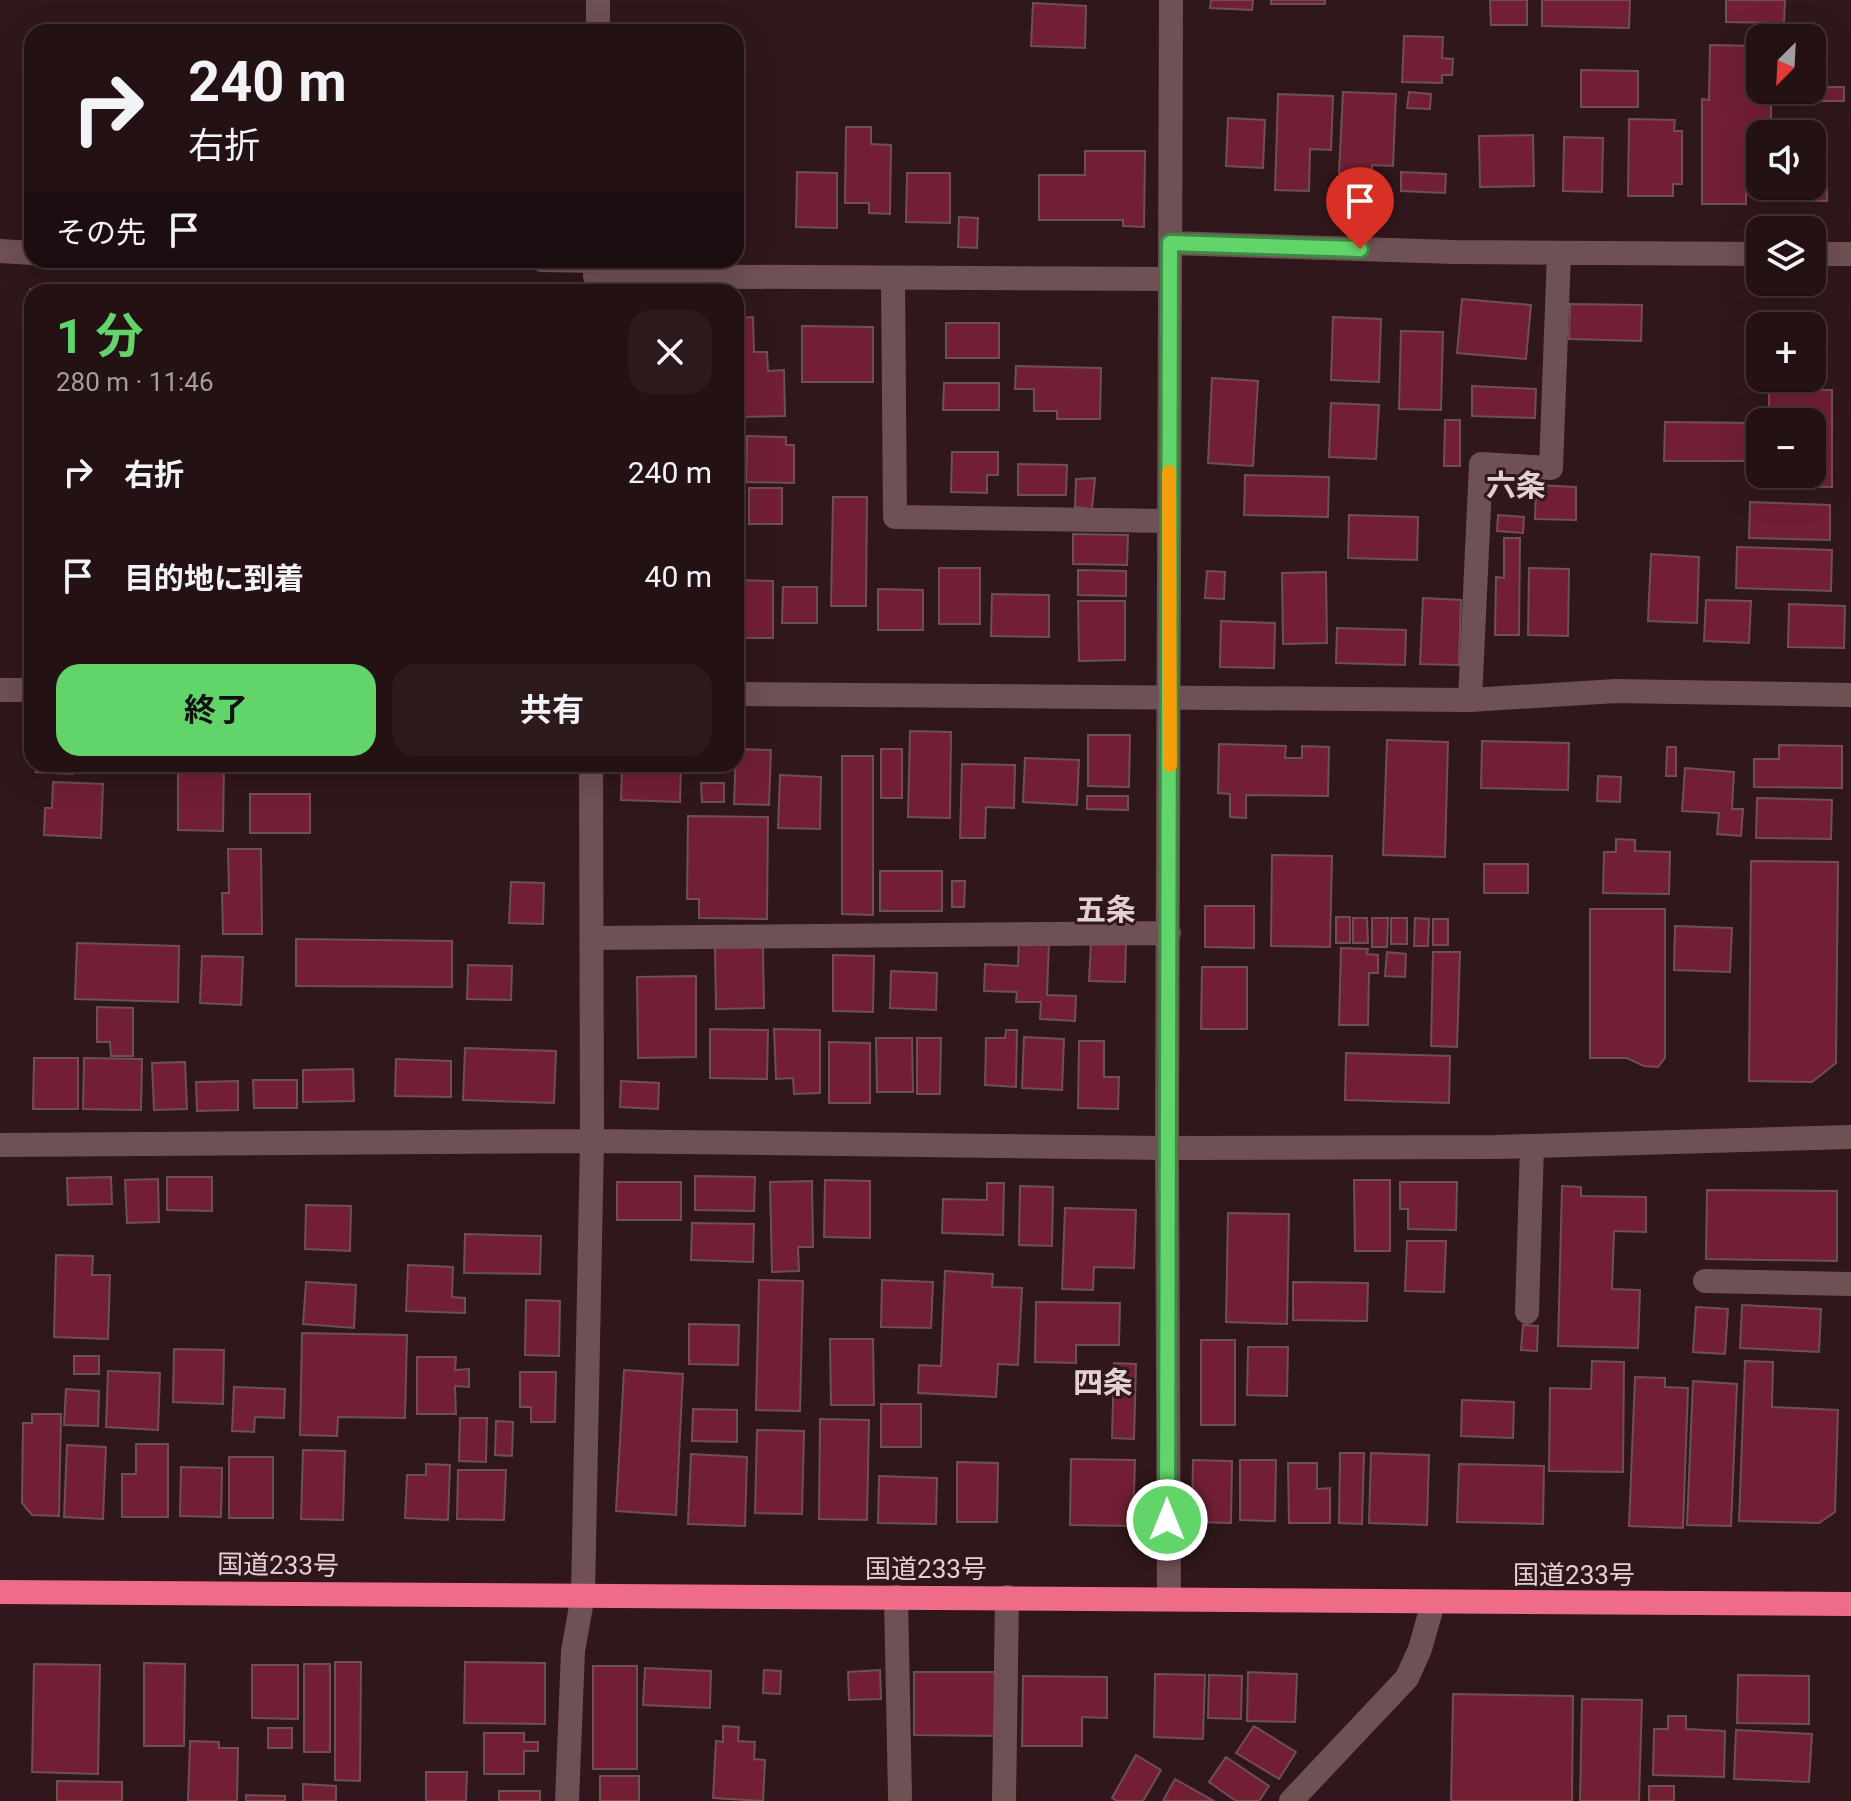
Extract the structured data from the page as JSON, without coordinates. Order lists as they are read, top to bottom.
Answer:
{
  "streets": {
    "highway": ["国道233号"]
  },
  "districts": ["六条", "五条", "四条"],
  "north": "bottom left",
  "page": {
    "map_buttons": ["+", "−"],
    "turn": ["240 m", "右折"],
    "then": "その先",
    "heading": ["1 分", "280 m · 11:46"],
    "list": [
      {
        "name": "右折",
        "value": "240 m"
      },
      {
        "name": "目的地に到着",
        "value": "40 m"
      }
    ],
    "buttons": ["終了", "共有"]
  }
}
